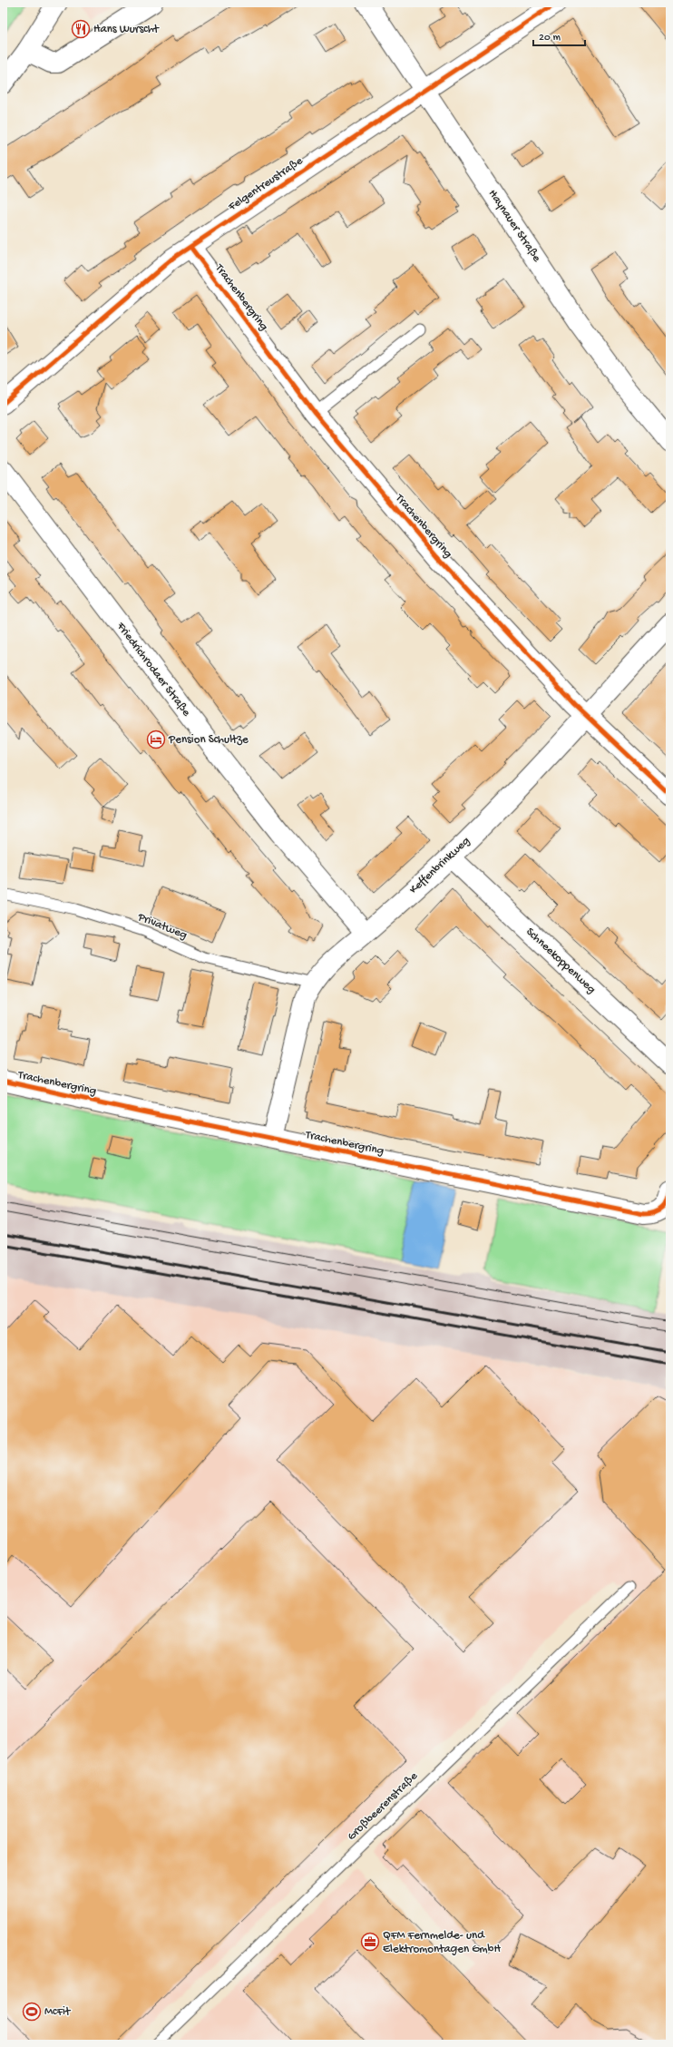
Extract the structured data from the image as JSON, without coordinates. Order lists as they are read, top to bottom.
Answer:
{
  "streets": {
    "street": [
      "Felgentreustraße",
      "Haynauer Straße",
      "Trachenbergring",
      "Friedrichrodaer Straße",
      "Keffenbrinkweg",
      "Schneekoppenweg"
    ],
    "lane": ["Privatweg", "Großbeerenstraße"]
  },
  "crossings": [
    ["Felgentreustraße", "Haynauer Straße"],
    ["Felgentreustraße", "Trachenbergring"],
    ["Trachenbergring", "Keffenbrinkweg"],
    ["Friedrichrodaer Straße", "Keffenbrinkweg"],
    ["Keffenbrinkweg", "Privatweg"],
    ["Keffenbrinkweg", "Schneekoppenweg"]
  ],
  "places": {
    "restaurant": ["Hans Wurscht"],
    "hotel": ["Pension Schultze"],
    "office": ["QFM Fernmelde- und Elektromontagen GmbH"],
    "sports": ["McFit"]
  },
  "scale_bar": "20 m"
}
